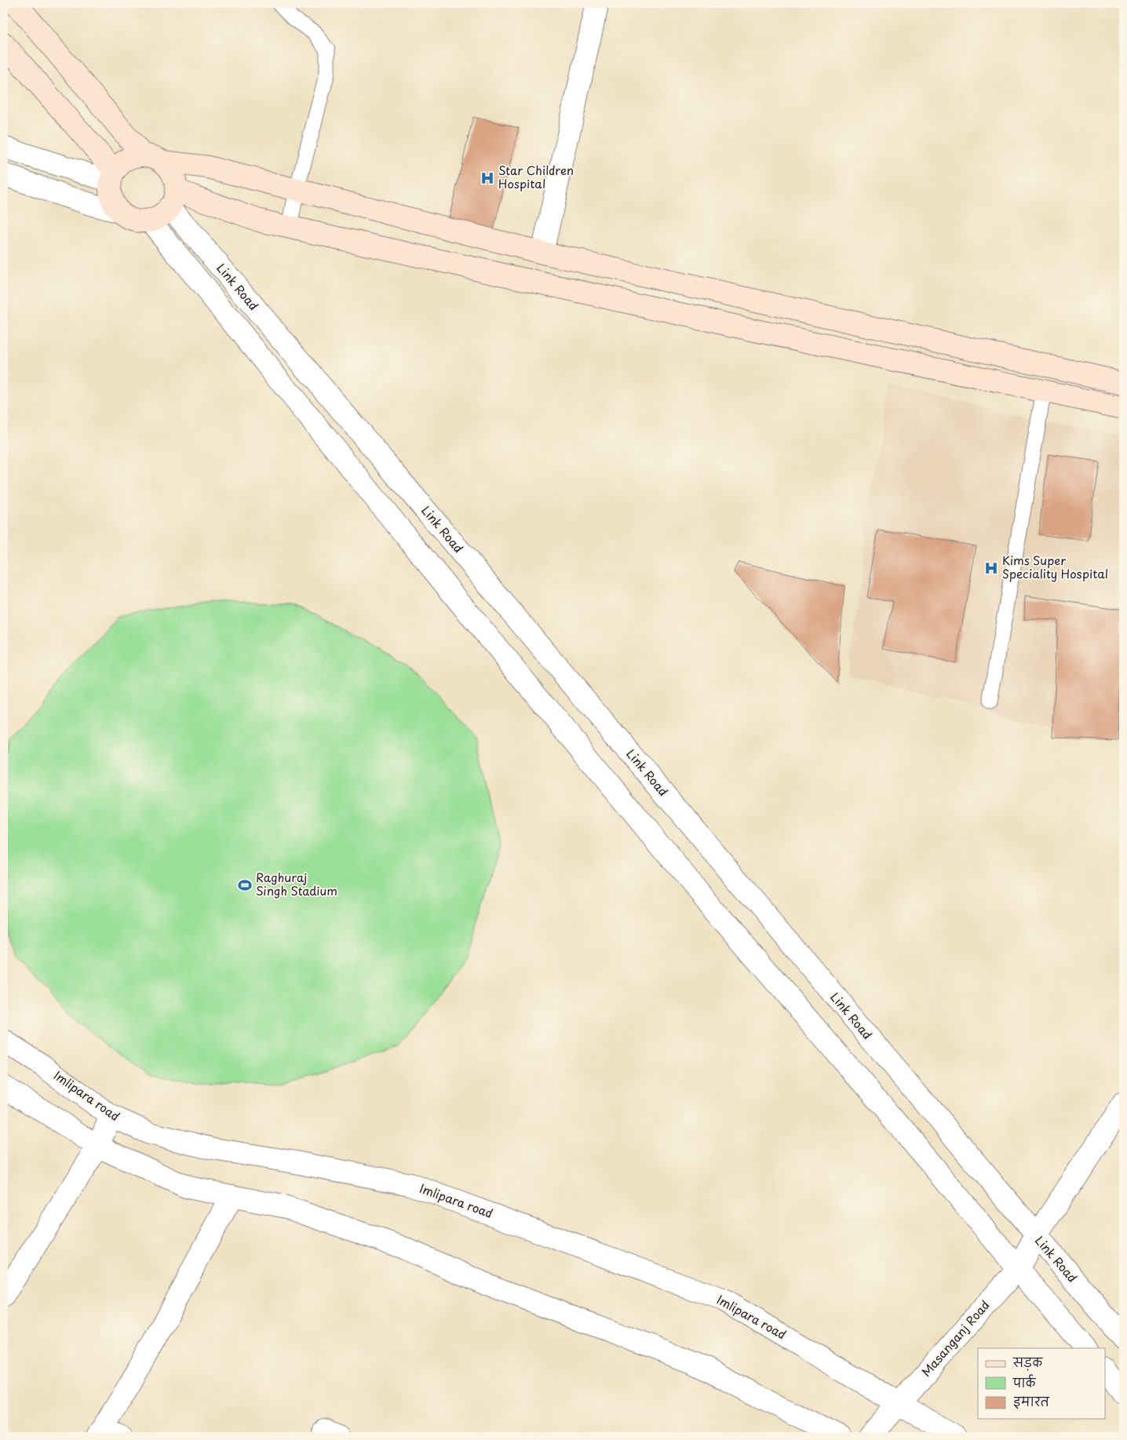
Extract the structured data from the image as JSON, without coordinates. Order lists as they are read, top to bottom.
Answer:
{
  "streets": {
    "street": ["Link Road", "Imlipara road", "Masanganj Road"]
  },
  "crossings": [
    ["Link Road", "Masanganj Road"],
    ["Imlipara road", "Masanganj Road"]
  ],
  "places": {
    "hospital": ["Star Children Hospital", "Kims Super Speciality Hospital"],
    "sports": ["Raghuraj Singh Stadium"]
  },
  "legend": ["सड़क", "पार्क", "इमारत"]
}
